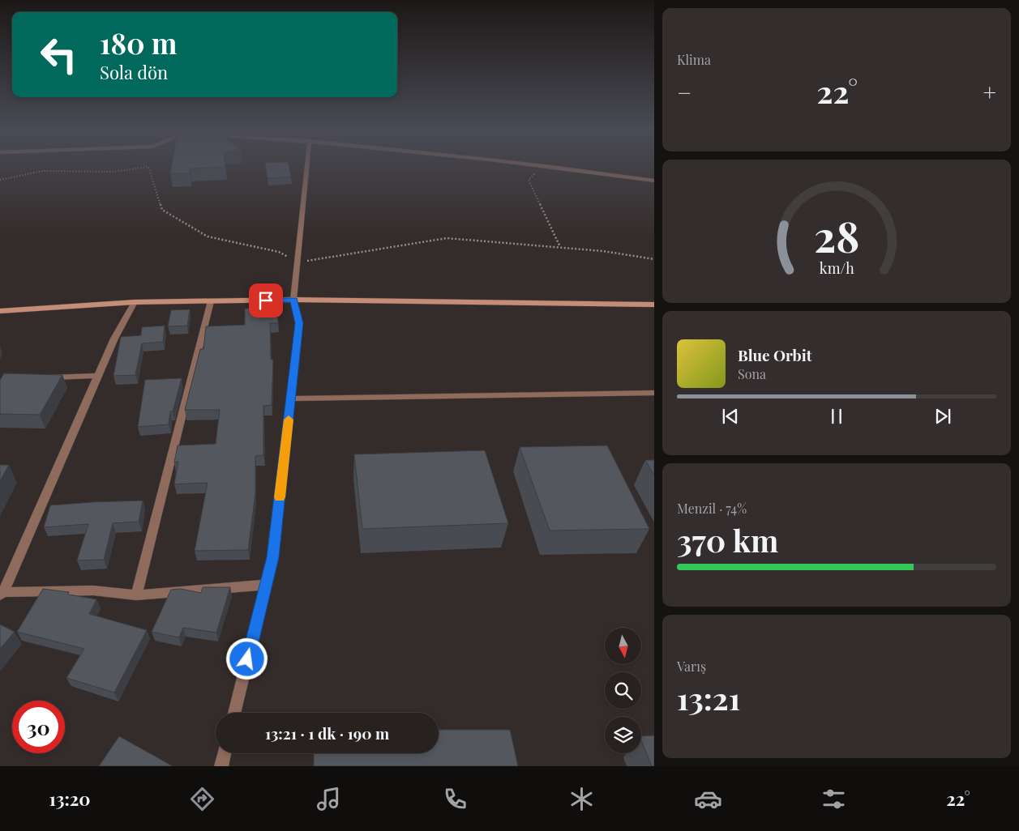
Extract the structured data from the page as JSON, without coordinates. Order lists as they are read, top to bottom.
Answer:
{
  "north": "bottom",
  "page": {
    "tile": [
      "Klima",
      ["Menzil · 74%", "370 km"],
      ["Varış", "13:21"]
    ],
    "turn": ["180 m", "Sola dön"],
    "heat": ["−", "22°", "+"],
    "song": ["Blue Orbit", "Sona"],
    "limit": "30",
    "trip": "13:21 · 1 dk · 190 m",
    "tabs": ["13:20", "22°"],
    "gauge": ["28", "km/h"]
  }
}
